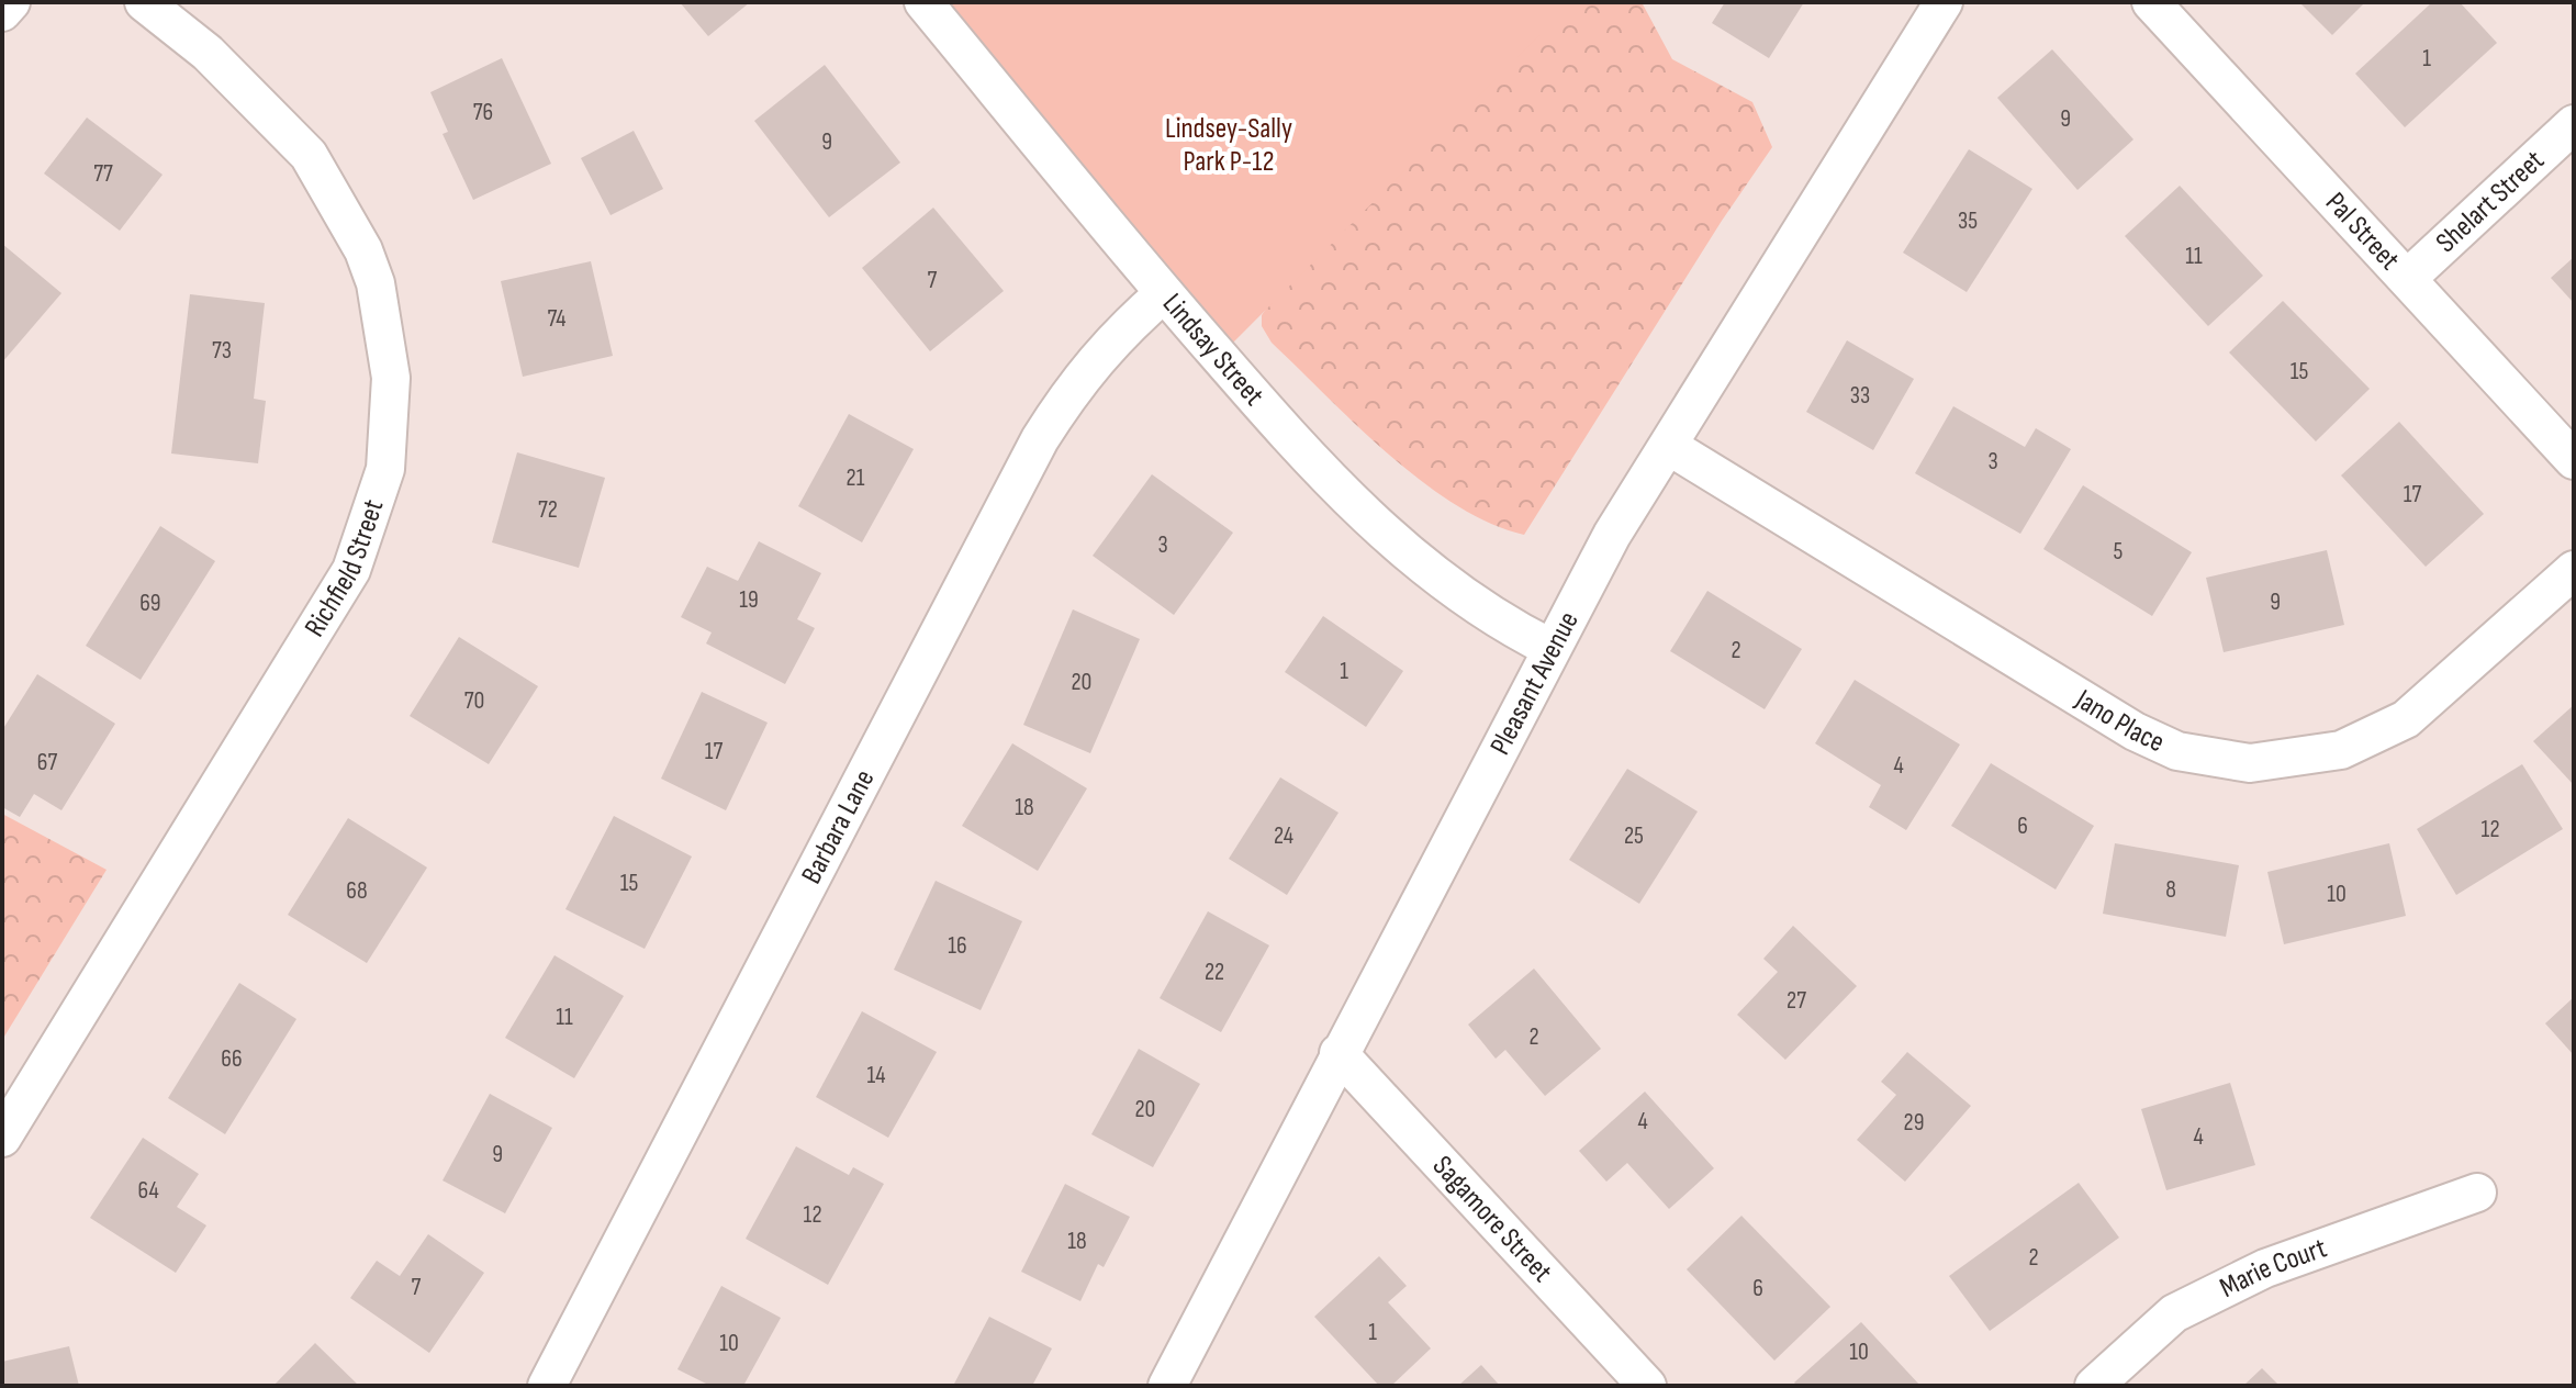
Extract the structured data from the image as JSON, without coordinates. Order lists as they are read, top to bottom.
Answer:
{
  "streets": {
    "street": [
      "Shelart Street",
      "Pal Street",
      "Lindsay Street",
      "Richfield Street",
      "Pleasant Avenue",
      "Jano Place",
      "Barbara Lane",
      "Sagamore Street",
      "Marie Court"
    ]
  },
  "crossings": [
    ["Shelart Street", "Pal Street"],
    ["Lindsay Street", "Pleasant Avenue"],
    ["Lindsay Street", "Barbara Lane"],
    ["Pleasant Avenue", "Jano Place"],
    ["Pleasant Avenue", "Sagamore Street"]
  ],
  "parks": ["Lindsey-Sally Park P-12"],
  "house_numbers": [
    "1",
    "76",
    "9",
    "9",
    "77",
    "35",
    "11",
    "7",
    "74",
    "73",
    "15",
    "33",
    "3",
    "21",
    "17",
    "72",
    "3",
    "5",
    "19",
    "9",
    "69",
    "2",
    "1",
    "20",
    "70",
    "17",
    "67",
    "4",
    "18",
    "6",
    "12",
    "24",
    "25",
    "15",
    "8",
    "68",
    "10",
    "16",
    "22",
    "27",
    "11",
    "2",
    "66",
    "14",
    "20",
    "4",
    "29",
    "4",
    "9",
    "64",
    "12",
    "18",
    "2",
    "7",
    "6",
    "1",
    "10",
    "10"
  ]
}
